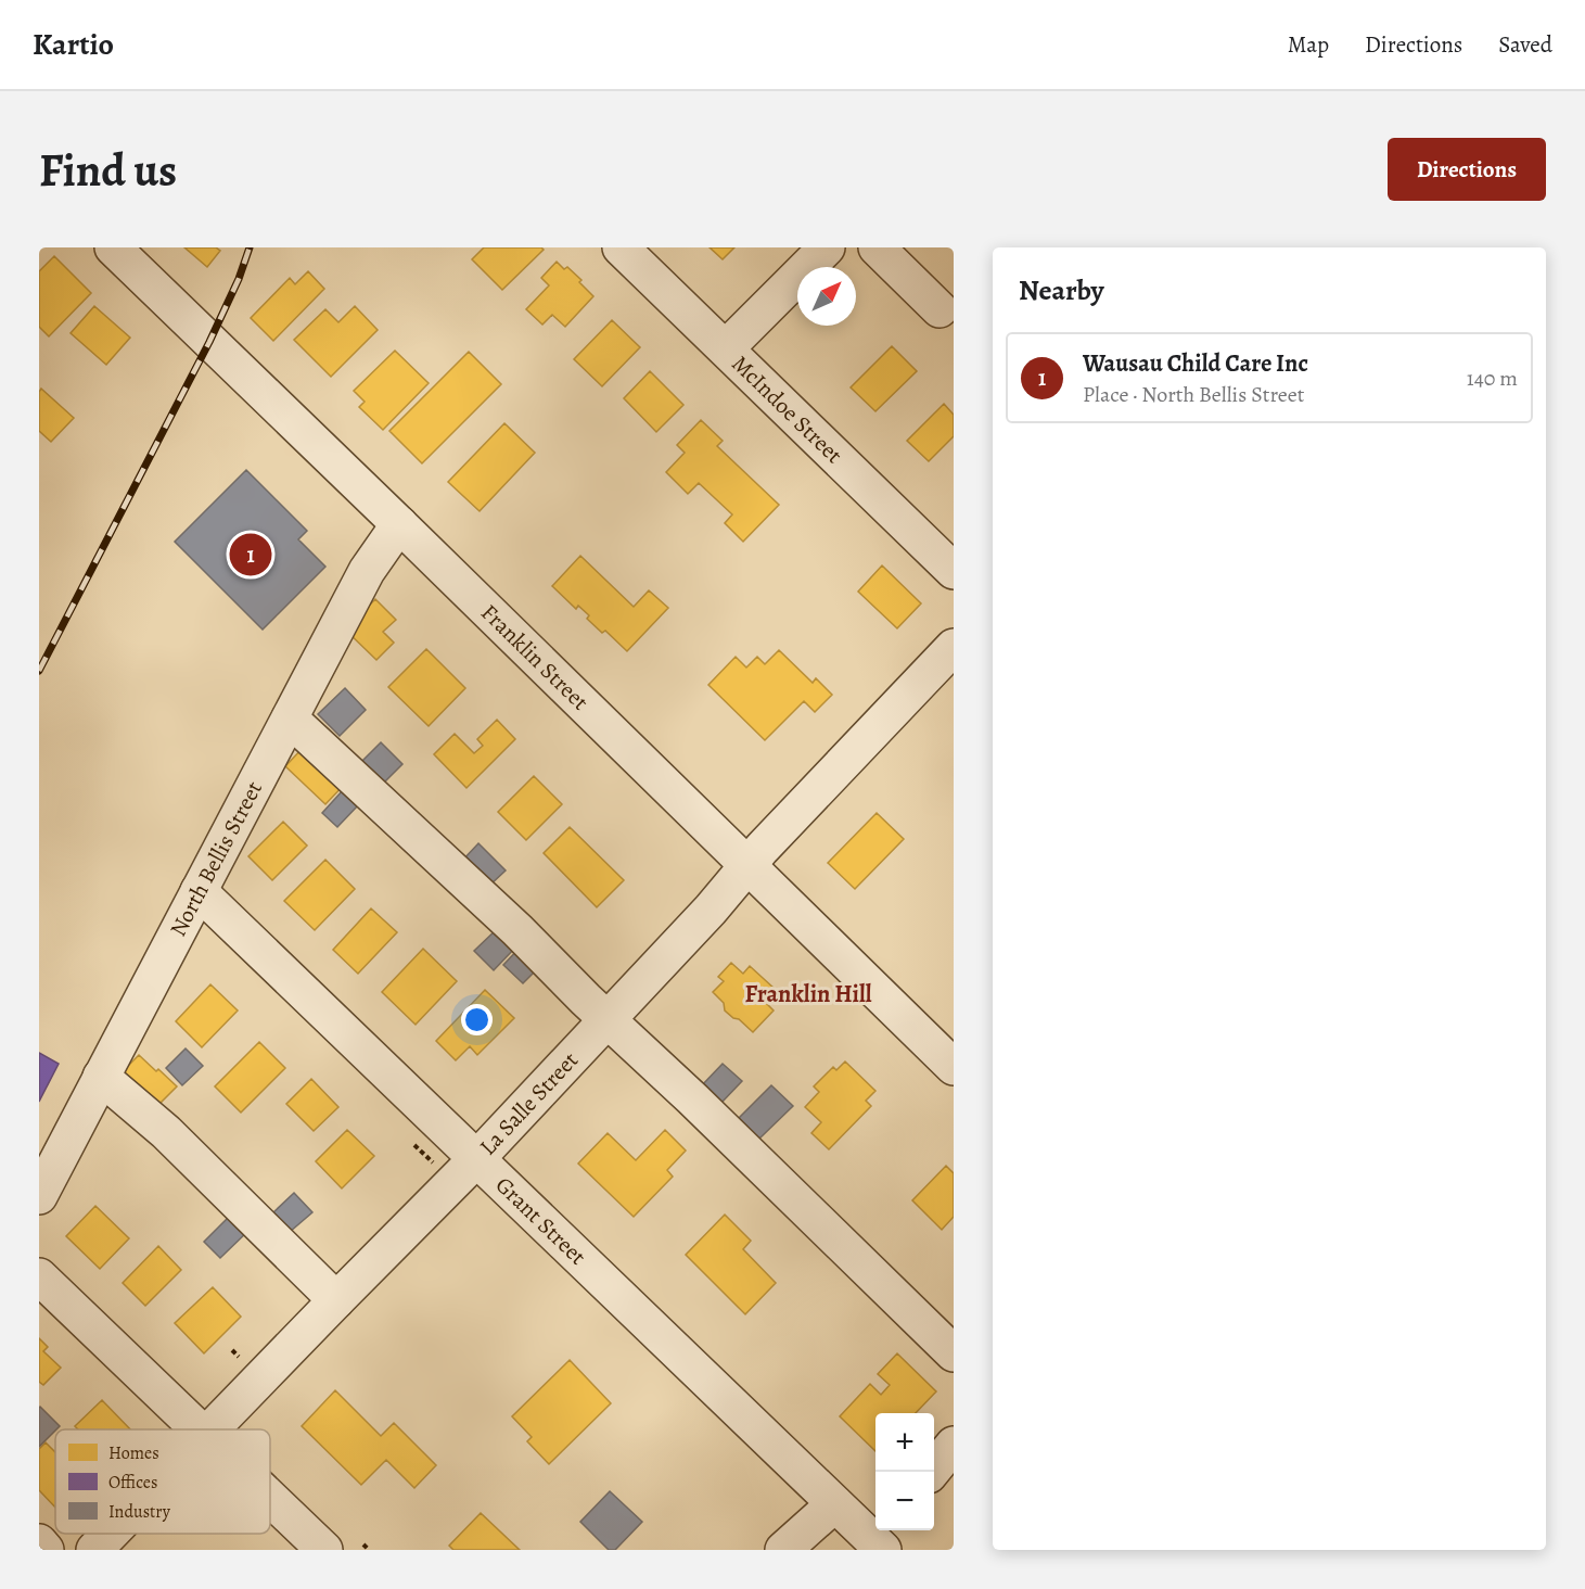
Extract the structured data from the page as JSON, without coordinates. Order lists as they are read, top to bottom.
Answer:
{
  "streets": {
    "street": [
      "McIndoe Street",
      "Franklin Street",
      "North Bellis Street",
      "La Salle Street",
      "Grant Street"
    ]
  },
  "crossings": [
    ["Franklin Street", "North Bellis Street"],
    ["Franklin Street", "La Salle Street"],
    ["North Bellis Street", "Grant Street"],
    ["La Salle Street", "Grant Street"]
  ],
  "districts": ["Franklin Hill"],
  "legend": ["Homes", "Offices", "Industry"],
  "north": "top right",
  "page": {
    "header": "Kartio",
    "nav": ["Map", "Directions", "Saved"],
    "buttons": "Directions",
    "title": "Find us",
    "heading": "Nearby",
    "list": [
      {
        "mark": "1",
        "name": "Wausau Child Care Inc",
        "note": "Place · North Bellis Street",
        "value": "140 m"
      }
    ],
    "pins": "1",
    "map_buttons": ["+", "−"]
  }
}
